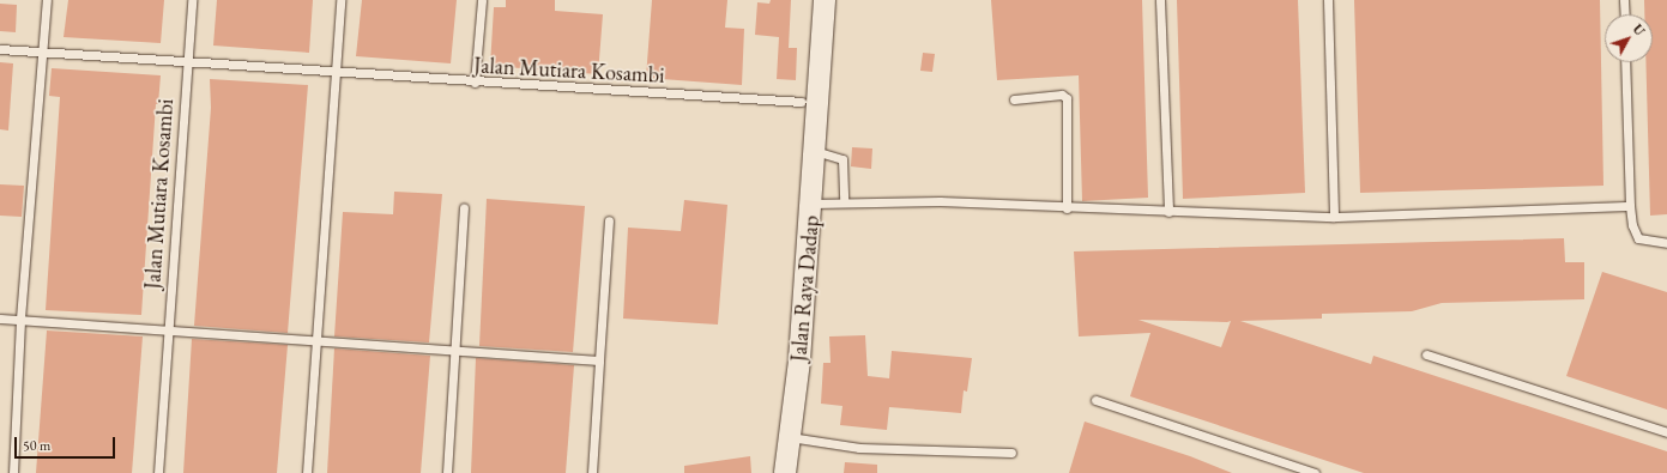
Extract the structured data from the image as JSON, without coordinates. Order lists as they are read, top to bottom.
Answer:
{
  "streets": {
    "main road": ["Jalan Raya Dadap"],
    "lane": ["Jalan Mutiara Kosambi"]
  },
  "crossings": [
    ["Jalan Mutiara Kosambi", "Jalan Raya Dadap"]
  ],
  "scale_bar": "50 m",
  "north": "top right"
}
